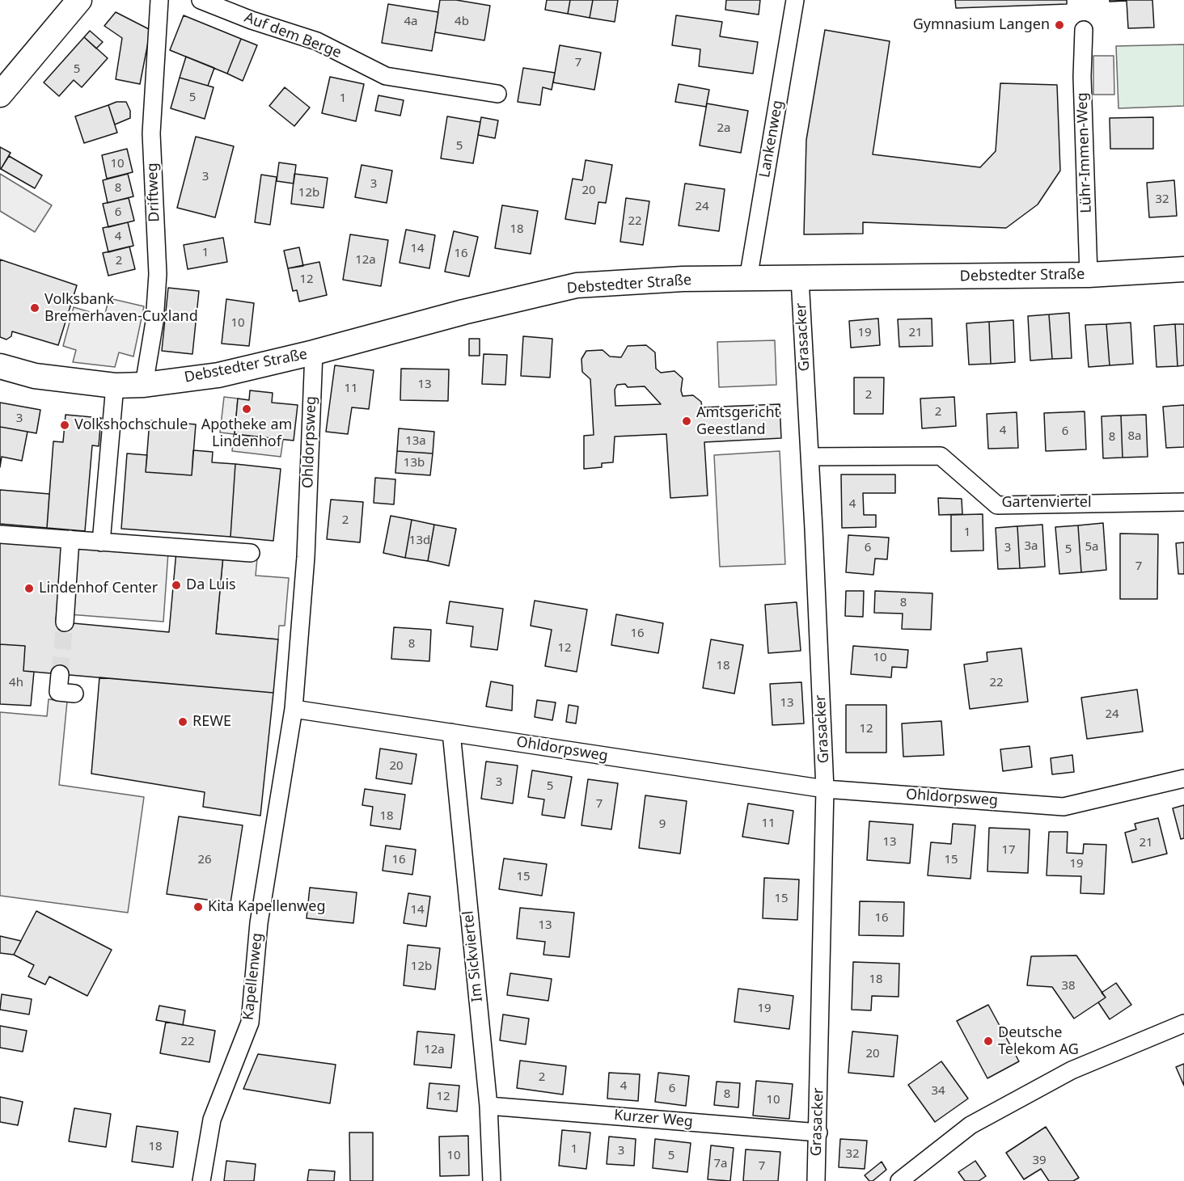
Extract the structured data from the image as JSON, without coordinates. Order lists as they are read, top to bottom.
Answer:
{
  "streets": {
    "main road": ["Debstedter Straße"],
    "street": [
      "Auf dem Berge",
      "Lankenweg",
      "Lühr-Immen-Weg",
      "Driftweg",
      "Grasacker",
      "Ohldorpsweg",
      "Gartenviertel",
      "Im Sickviertel",
      "Kapellenweg",
      "Kurzer Weg"
    ]
  },
  "crossings": [
    ["Lankenweg", "Debstedter Straße"],
    ["Lühr-Immen-Weg", "Debstedter Straße"],
    ["Driftweg", "Debstedter Straße"],
    ["Debstedter Straße", "Grasacker"],
    ["Debstedter Straße", "Ohldorpsweg"],
    ["Grasacker", "Ohldorpsweg"],
    ["Grasacker", "Gartenviertel"],
    ["Grasacker", "Kurzer Weg"],
    ["Ohldorpsweg", "Im Sickviertel"],
    ["Ohldorpsweg", "Kapellenweg"],
    ["Im Sickviertel", "Kurzer Weg"]
  ],
  "places": [
    "Gymnasium Langen",
    "Volksbank Bremerhaven-Cuxland",
    "Apotheke am Lindenhof",
    "Amtsgericht Geestland",
    "Volkshochschule",
    "Da Luis",
    "Lindenhof Center",
    "REWE",
    "Kita Kapellenweg",
    "Deutsche Telekom AG"
  ],
  "house_numbers": [
    "4a",
    "4b",
    "7",
    "5",
    "5",
    "1",
    "2a",
    "5",
    "10",
    "3",
    "3",
    "8",
    "20",
    "12b",
    "32",
    "24",
    "6",
    "22",
    "18",
    "4",
    "14",
    "1",
    "16",
    "12a",
    "2",
    "12",
    "10",
    "19",
    "21",
    "13",
    "11",
    "2",
    "2",
    "3",
    "4",
    "6",
    "8a",
    "8",
    "13a",
    "13b",
    "4",
    "2",
    "1",
    "13d",
    "3a",
    "5a",
    "6",
    "3",
    "5",
    "7",
    "8",
    "16",
    "8",
    "12",
    "10",
    "18",
    "4h",
    "22",
    "13",
    "24",
    "12",
    "20",
    "3",
    "5",
    "7",
    "18",
    "11",
    "9",
    "13",
    "21",
    "17",
    "26",
    "16",
    "15",
    "19",
    "15",
    "15",
    "14",
    "16",
    "13",
    "12b",
    "18",
    "38",
    "19",
    "22",
    "12a",
    "20",
    "2",
    "4",
    "6",
    "34",
    "8",
    "12",
    "10",
    "18",
    "1",
    "3",
    "32",
    "10",
    "5",
    "39",
    "7a",
    "7"
  ]
}
